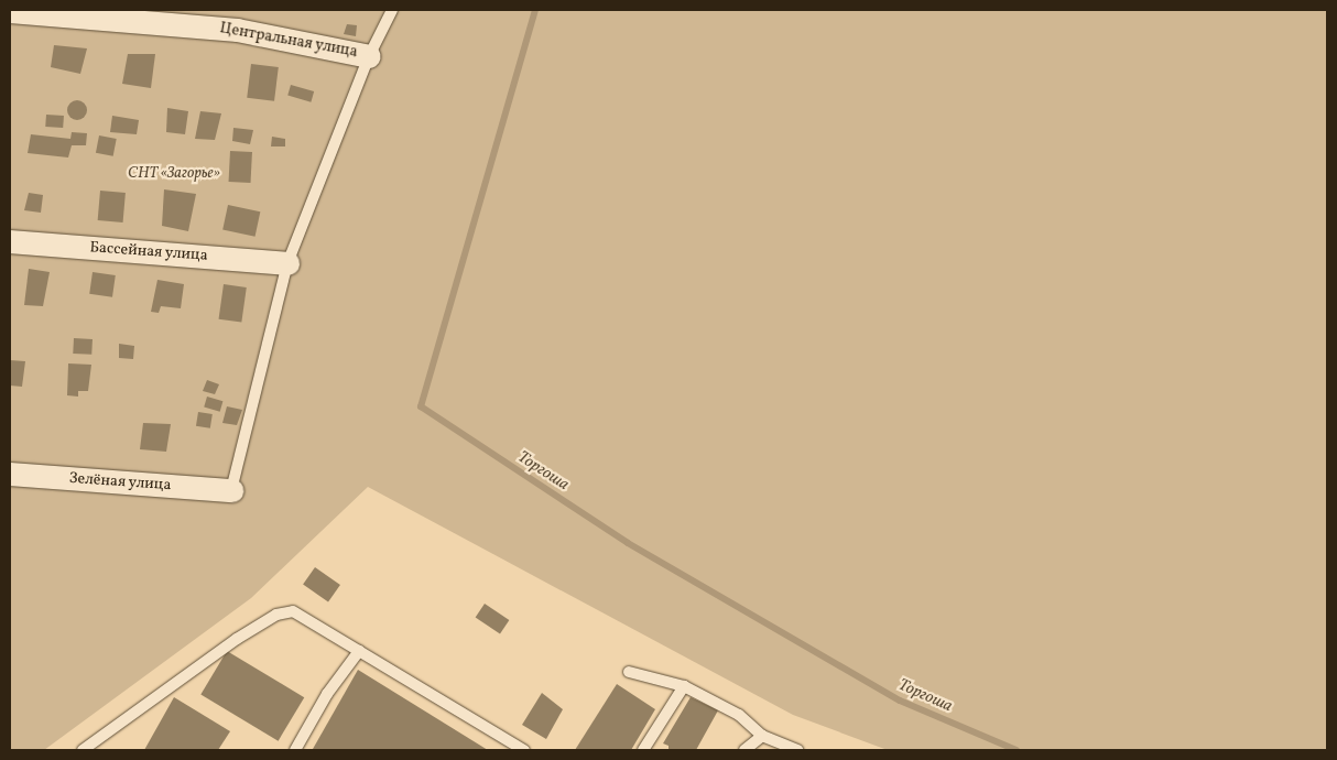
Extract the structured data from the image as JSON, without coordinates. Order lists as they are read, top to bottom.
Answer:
{
  "streets": {
    "street": ["Центральная улица", "Бассейная улица", "Зелёная улица"]
  },
  "water": ["Торгоша"],
  "parks": ["СНТ «Загорье»"]
}
